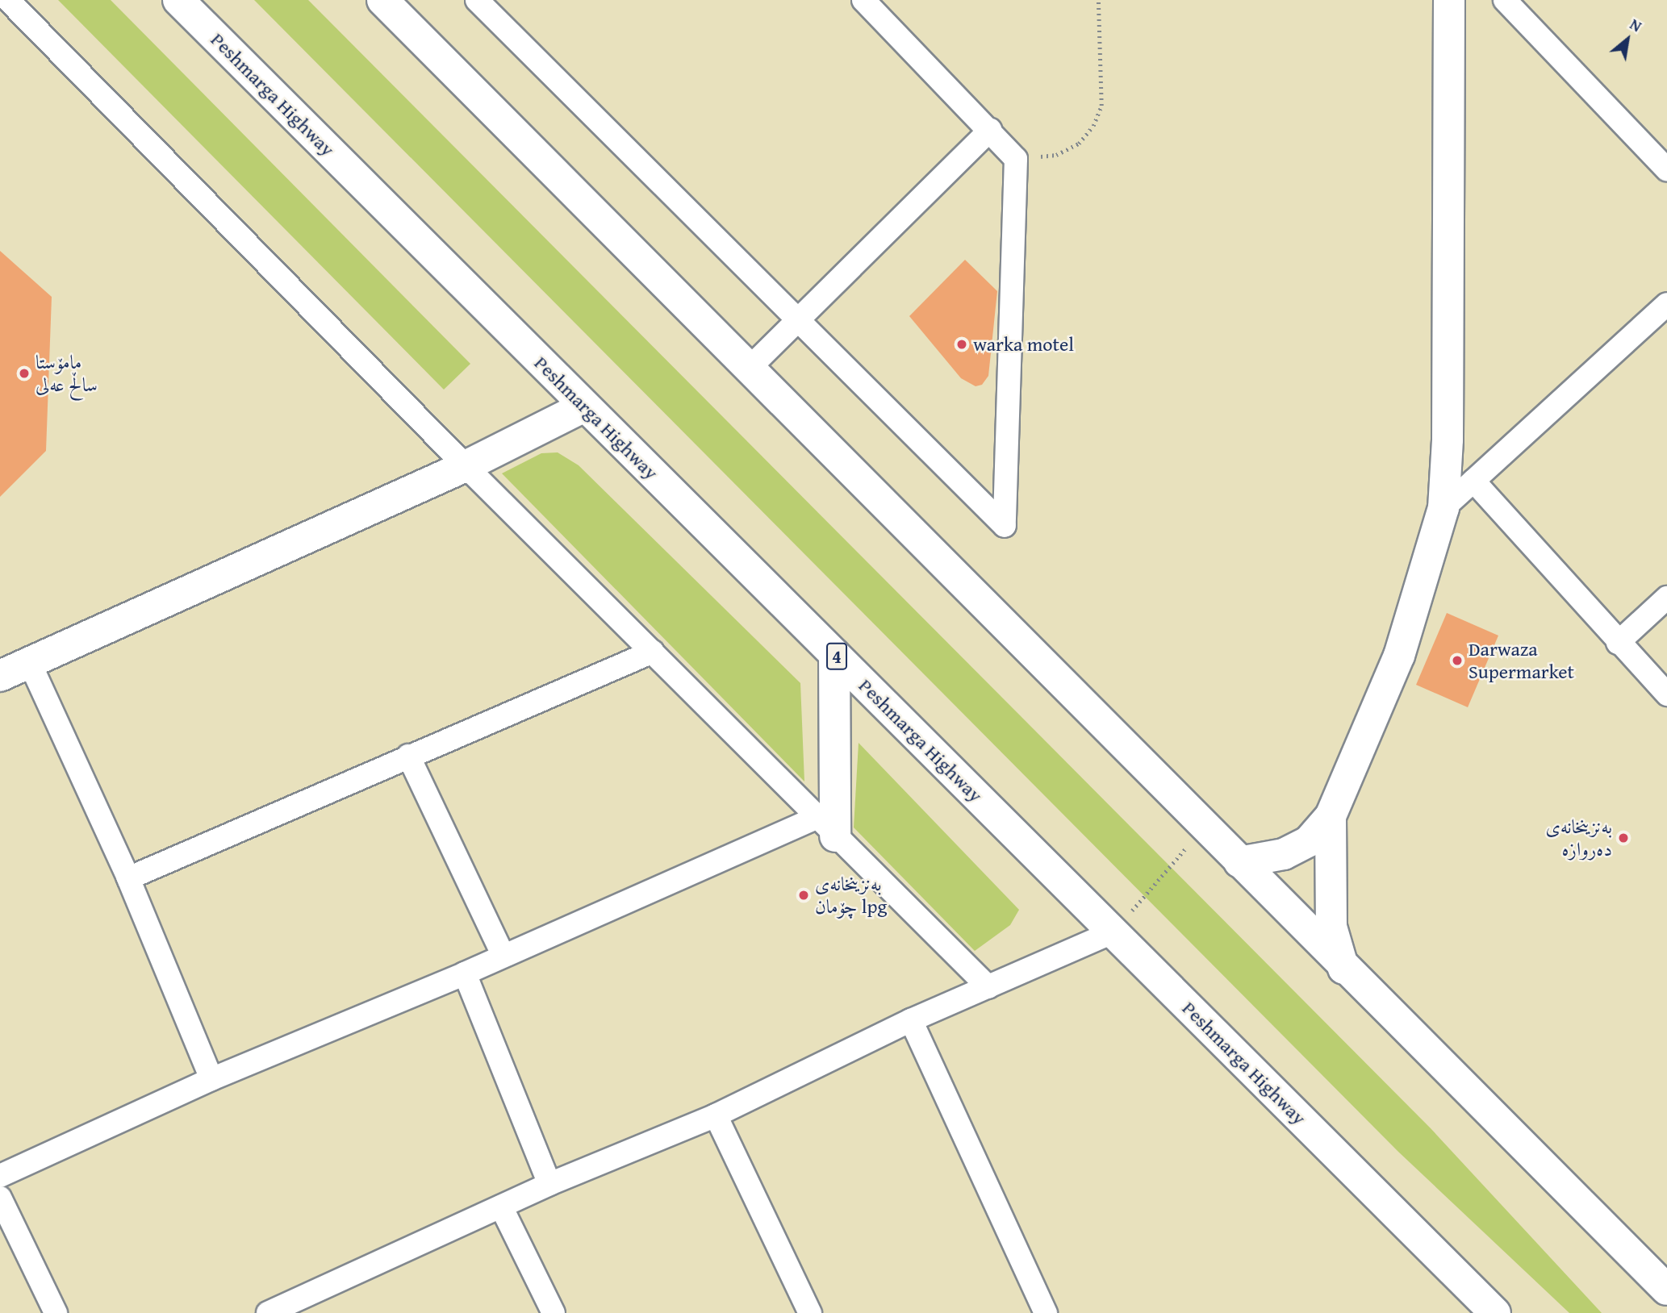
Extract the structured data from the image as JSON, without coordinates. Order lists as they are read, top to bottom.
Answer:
{
  "streets": {
    "main road": ["Peshmarga Highway", "4"]
  },
  "places": [
    "warka motel",
    "مامۆستا ساڵح عەلی",
    "Darwaza Supermarket",
    "بەنزینخانەی دەروازە",
    "بەنزینخانەی چۆمان lpg"
  ],
  "north": "top right"
}
